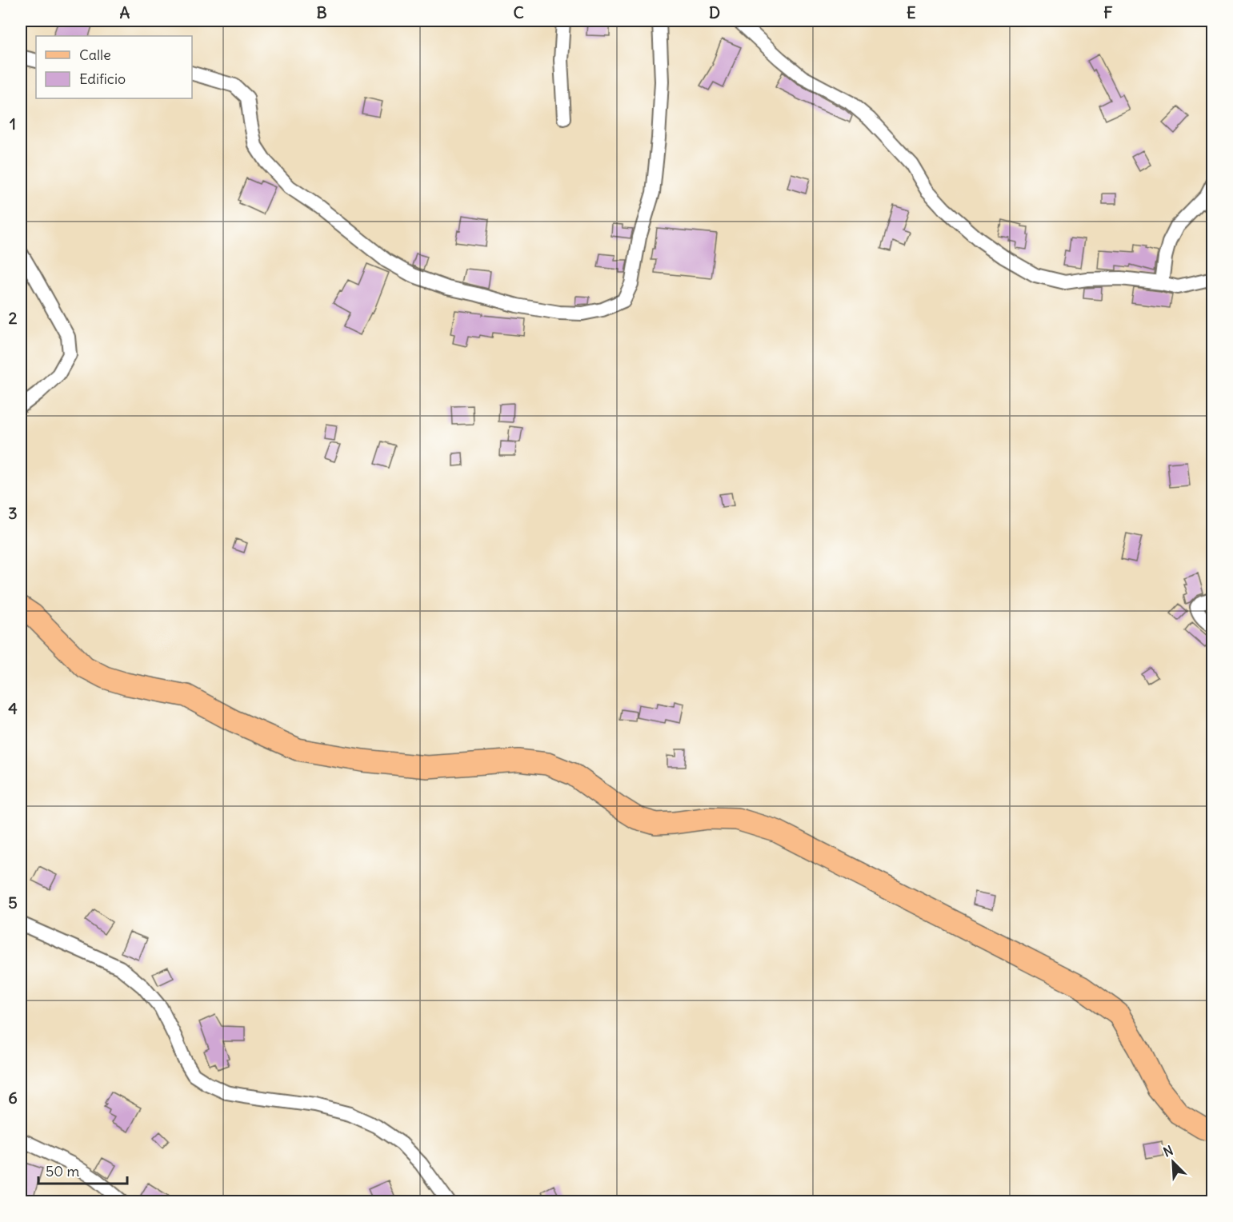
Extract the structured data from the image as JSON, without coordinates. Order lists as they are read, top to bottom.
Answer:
{
  "legend": ["Calle", "Edificio"],
  "scale_bar": "50 m",
  "north": "top left",
  "grid": {
    "columns": [
      "A",
      "B",
      "C",
      "D",
      "E",
      "F"
    ],
    "rows": [
      "1",
      "2",
      "3",
      "4",
      "5",
      "6"
    ]
  }
}
